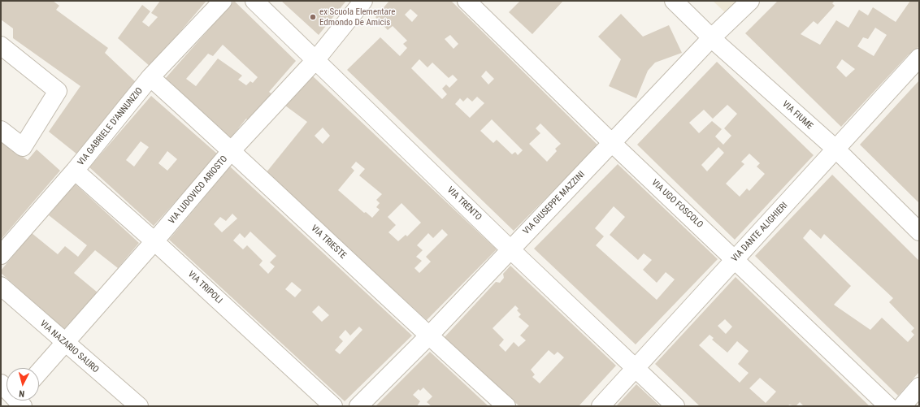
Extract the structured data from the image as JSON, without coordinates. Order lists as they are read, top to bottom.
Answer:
{
  "streets": {
    "street": [
      "VIA FIUME",
      "VIA GABRIELE D'ANNUNZIO",
      "VIA LUDOVICO ARIOSTO",
      "VIA GIUSEPPE MAZZINI",
      "VIA TRENTO",
      "VIA UGO FOSCOLO",
      "VIA DANTE ALIGHIERI",
      "VIA TRIESTE",
      "VIA TRIPOLI",
      "VIA NAZARIO SAURO"
    ]
  },
  "crossings": [
    ["VIA FIUME", "VIA GIUSEPPE MAZZINI"],
    ["VIA FIUME", "VIA DANTE ALIGHIERI"],
    ["VIA GABRIELE D'ANNUNZIO", "VIA TRIESTE"],
    ["VIA GABRIELE D'ANNUNZIO", "VIA TRIPOLI"],
    ["VIA LUDOVICO ARIOSTO", "VIA TRENTO"],
    ["VIA LUDOVICO ARIOSTO", "VIA TRIESTE"],
    ["VIA LUDOVICO ARIOSTO", "VIA TRIPOLI"],
    ["VIA LUDOVICO ARIOSTO", "VIA NAZARIO SAURO"],
    ["VIA GIUSEPPE MAZZINI", "VIA TRENTO"],
    ["VIA GIUSEPPE MAZZINI", "VIA UGO FOSCOLO"],
    ["VIA GIUSEPPE MAZZINI", "VIA TRIESTE"],
    ["VIA TRENTO", "VIA DANTE ALIGHIERI"],
    ["VIA UGO FOSCOLO", "VIA DANTE ALIGHIERI"]
  ],
  "places": ["ex Scuola Elementare Edmondo De Amicis"],
  "north": "bottom"
}
